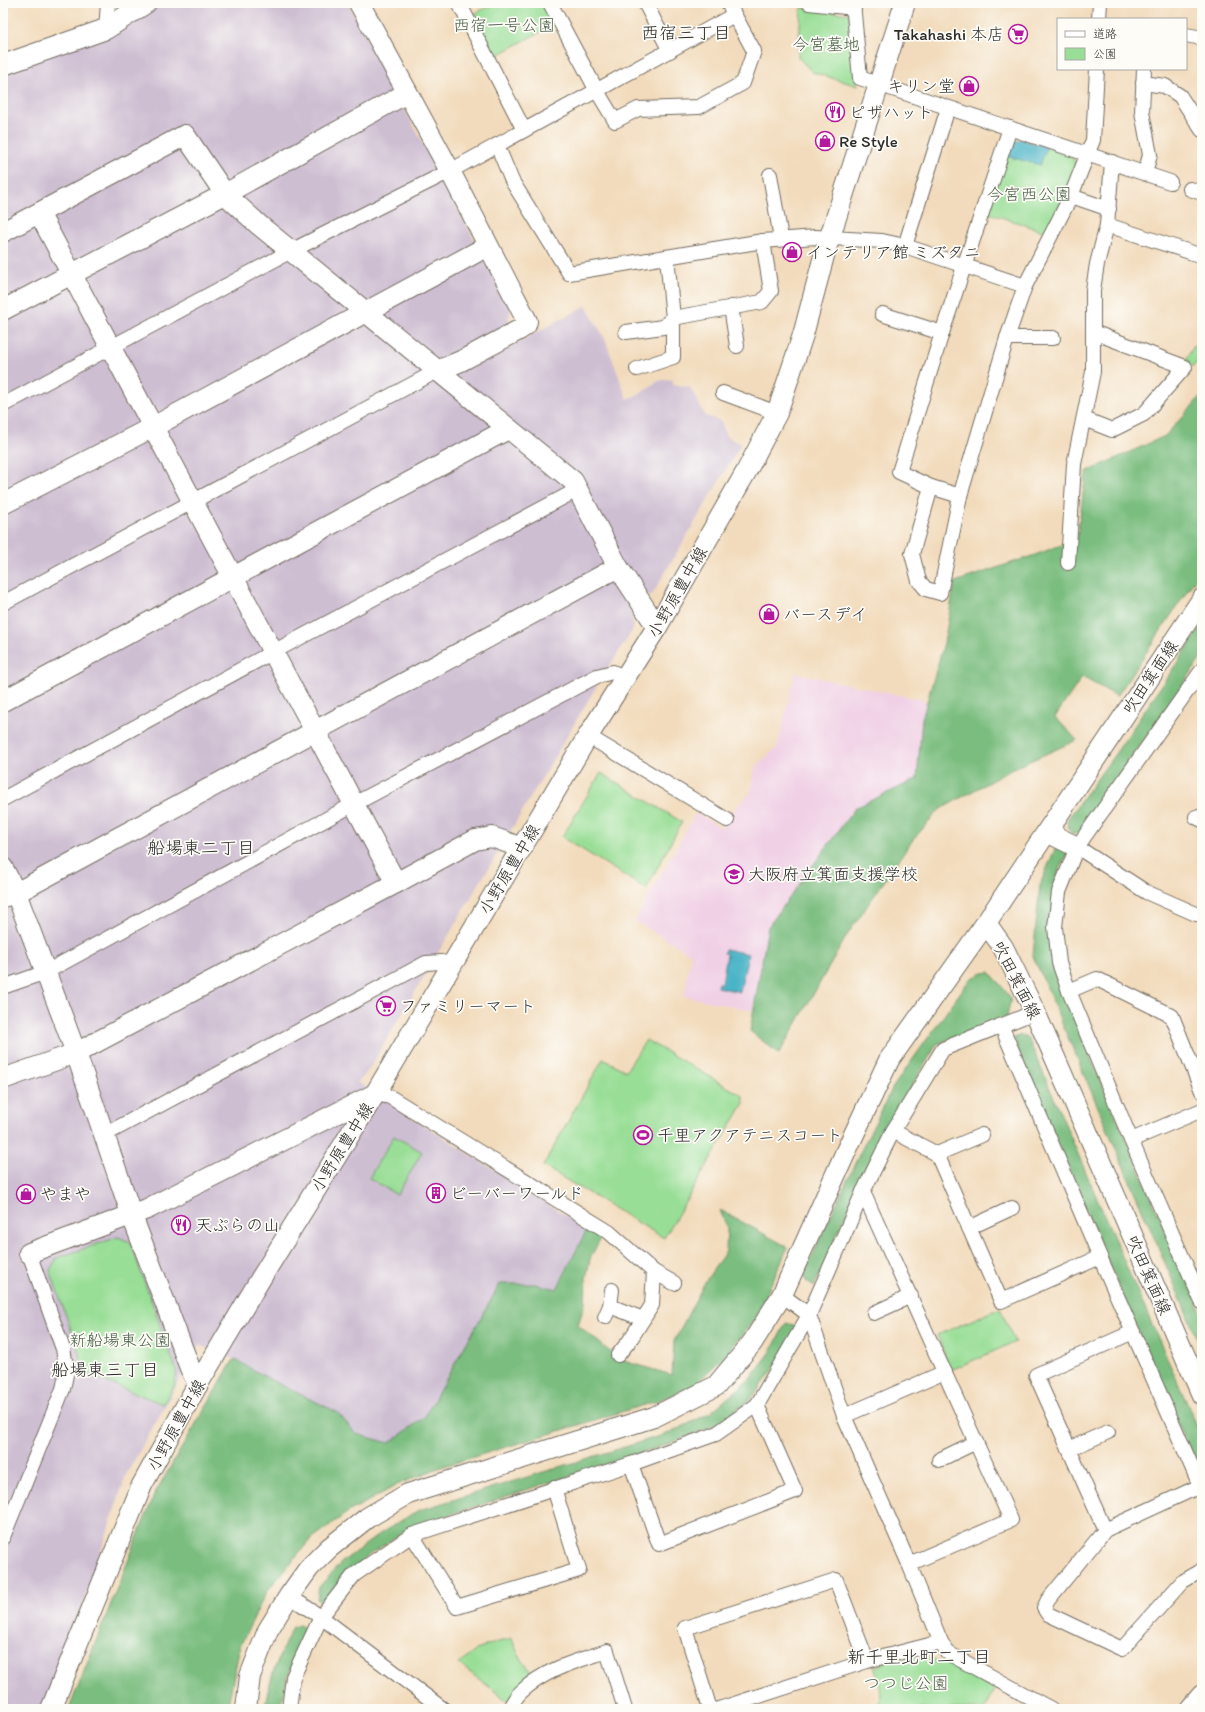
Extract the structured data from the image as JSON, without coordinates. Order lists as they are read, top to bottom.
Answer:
{
  "streets": {
    "street": ["小野原豊中線", "吹田箕面線"]
  },
  "districts": [
    "西宿三丁目",
    "船場東二丁目",
    "船場東三丁目",
    "新千里北町二丁目"
  ],
  "parks": [
    "西宿一号公園",
    "今宮墓地",
    "今宮西公園",
    "新船場東公園",
    "つつじ公園"
  ],
  "places": {
    "supermarket": ["Takahashi 本店", "ファミリーマート"],
    "shop": [
      "キリン堂",
      "Re Style",
      "インテリア館 ミズタニ",
      "バースデイ",
      "やまや"
    ],
    "restaurant": ["ピザハット", "天ぷらの山"],
    "school or university": ["大阪府立箕面支援学校"],
    "sports": ["千里アクアテニスコート"],
    "building": ["ビーバーワールド"]
  },
  "legend": ["道路", "公園"]
}
